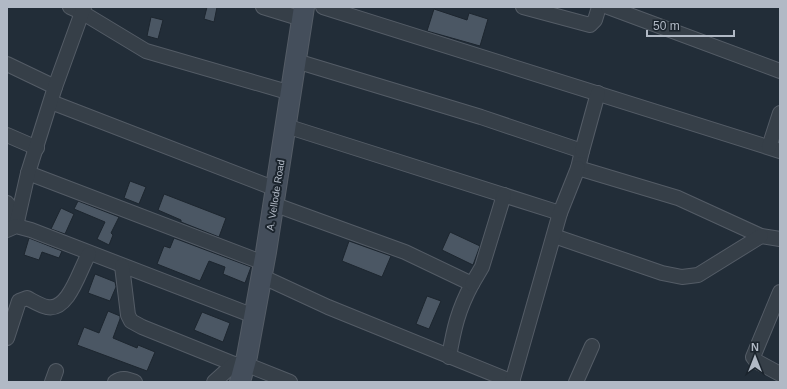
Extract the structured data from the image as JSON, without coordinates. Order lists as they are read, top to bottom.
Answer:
{
  "streets": {
    "main road": ["A. Vellode Road"]
  },
  "scale_bar": "50 m",
  "north": "top"
}
